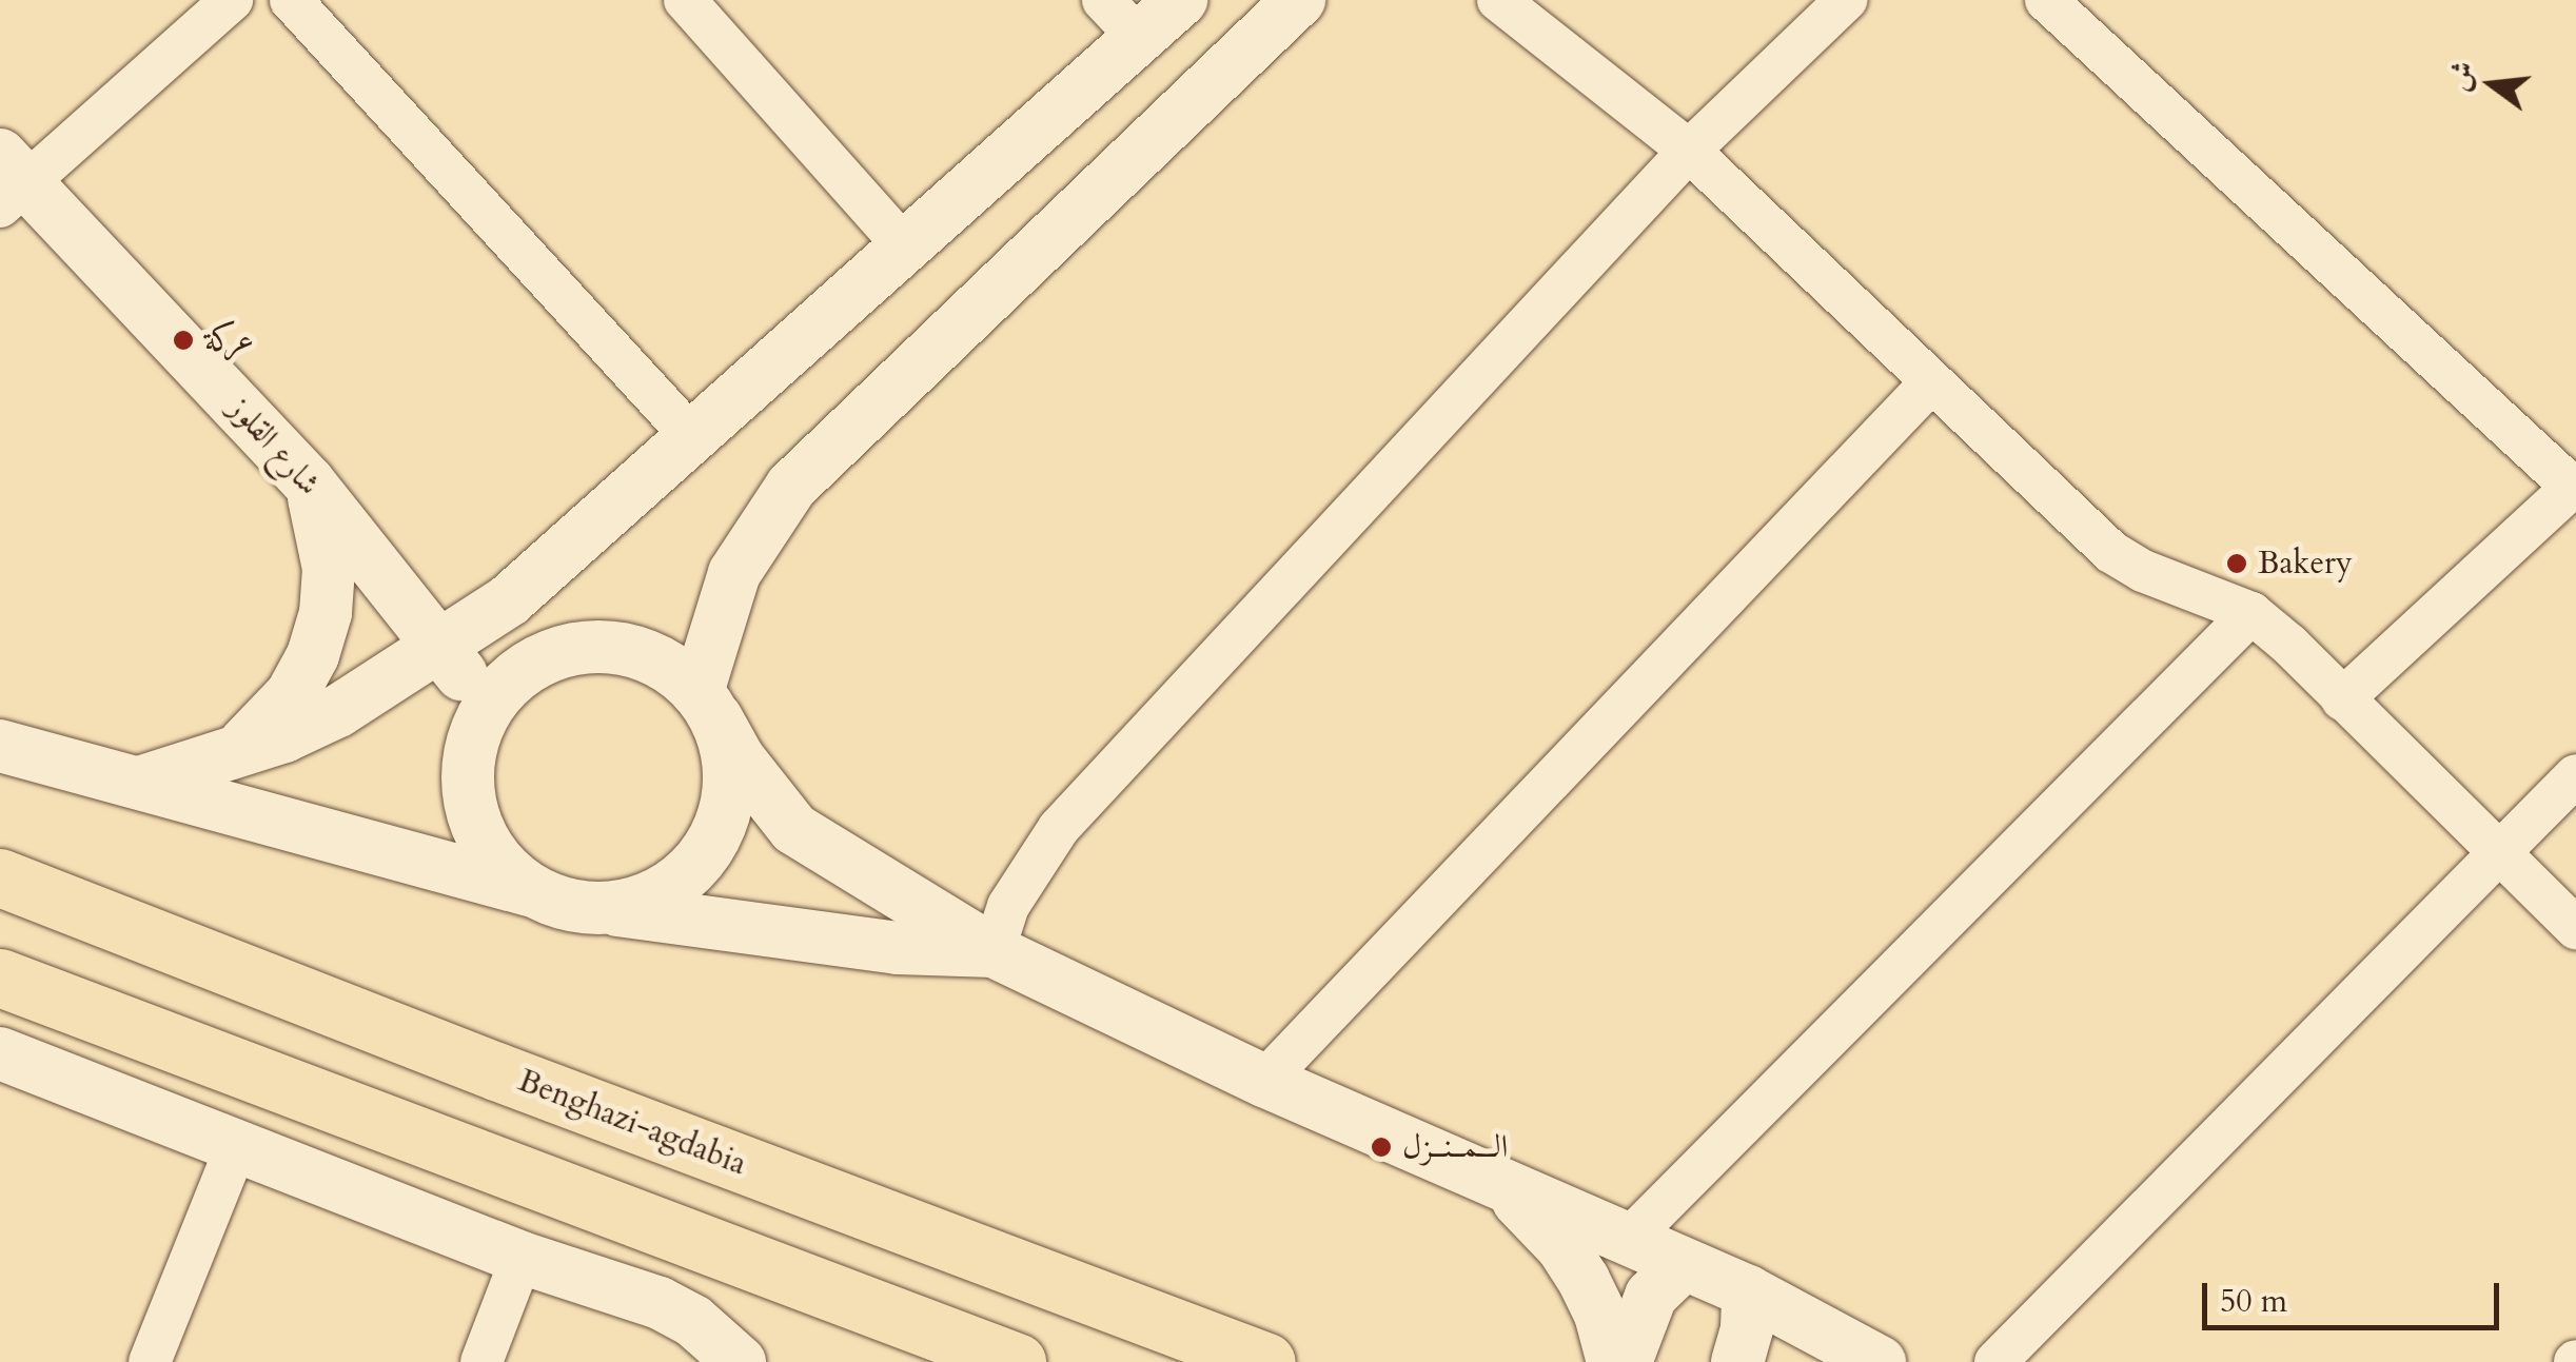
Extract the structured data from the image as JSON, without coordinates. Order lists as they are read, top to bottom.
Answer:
{
  "streets": {
    "highway": ["Benghazi-agdabia"],
    "street": ["شارع القلوز"]
  },
  "places": ["عركة", "Bakery", "الـــمــنــزل"],
  "scale_bar": "50 m",
  "north": "left"
}
